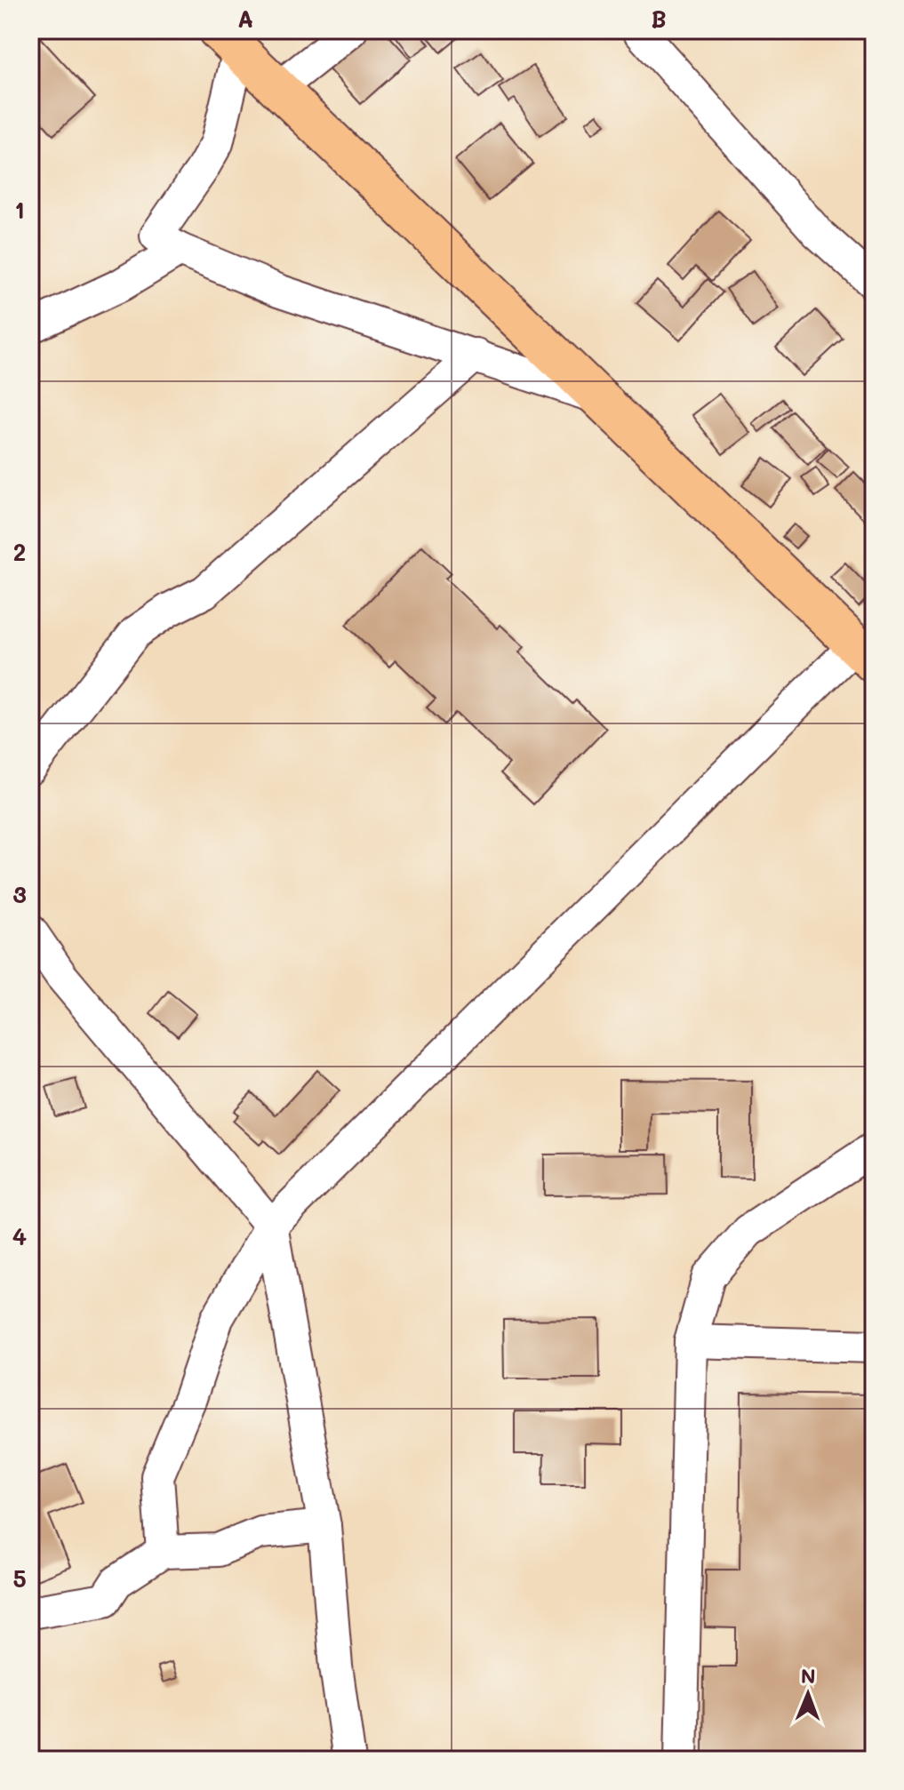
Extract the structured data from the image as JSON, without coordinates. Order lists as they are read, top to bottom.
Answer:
{
  "north": "top",
  "grid": {
    "columns": ["A", "B"],
    "rows": [
      "1",
      "2",
      "3",
      "4",
      "5"
    ]
  }
}
